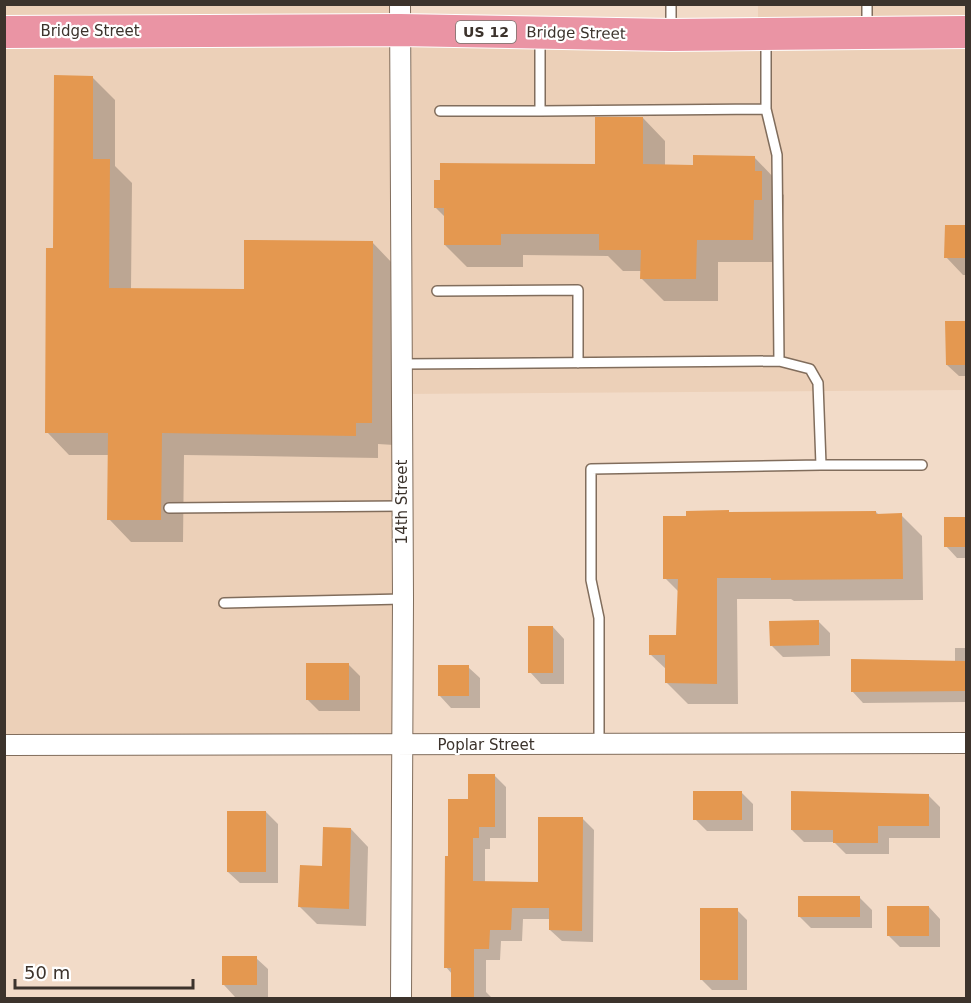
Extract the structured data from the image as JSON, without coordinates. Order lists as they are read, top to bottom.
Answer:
{
  "streets": {
    "highway": ["Bridge Street", "US 12"],
    "street": ["14th Street", "Poplar Street"]
  },
  "crossings": [
    ["Bridge Street", "14th Street"],
    ["14th Street", "Poplar Street"]
  ],
  "scale_bar": "50 m"
}
